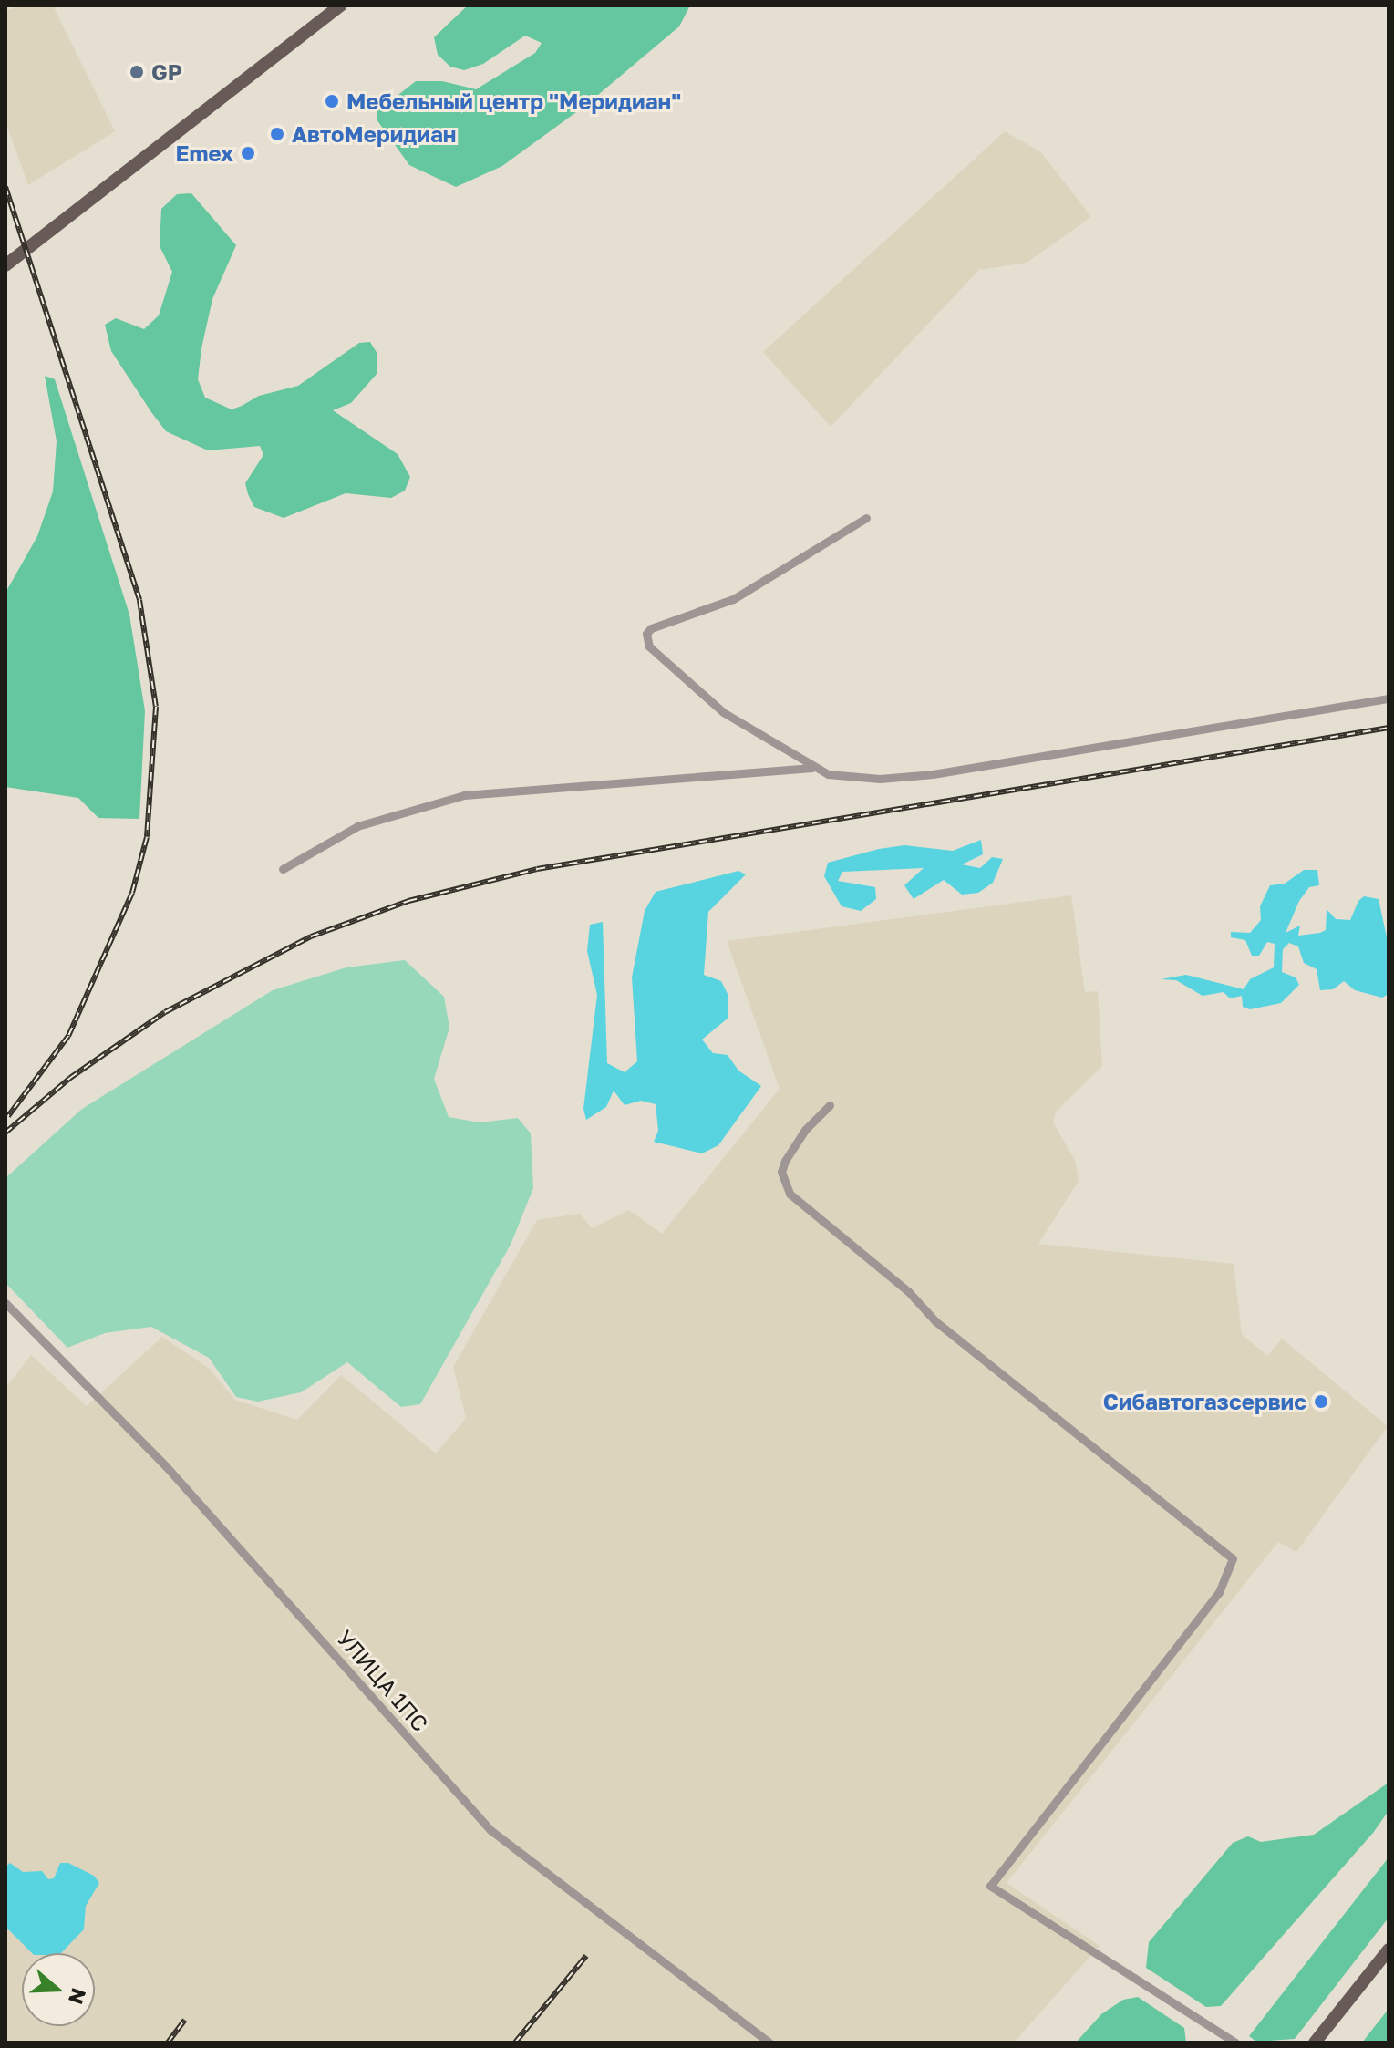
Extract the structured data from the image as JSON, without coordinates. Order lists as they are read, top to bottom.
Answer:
{
  "streets": {
    "street": ["УЛИЦА 1ПС"]
  },
  "places": [
    "GP",
    "Мебельный центр \"Меридиан\"",
    "АвтоМеридиан",
    "Emex",
    "Сибавтогазсервис"
  ],
  "north": "right"
}
